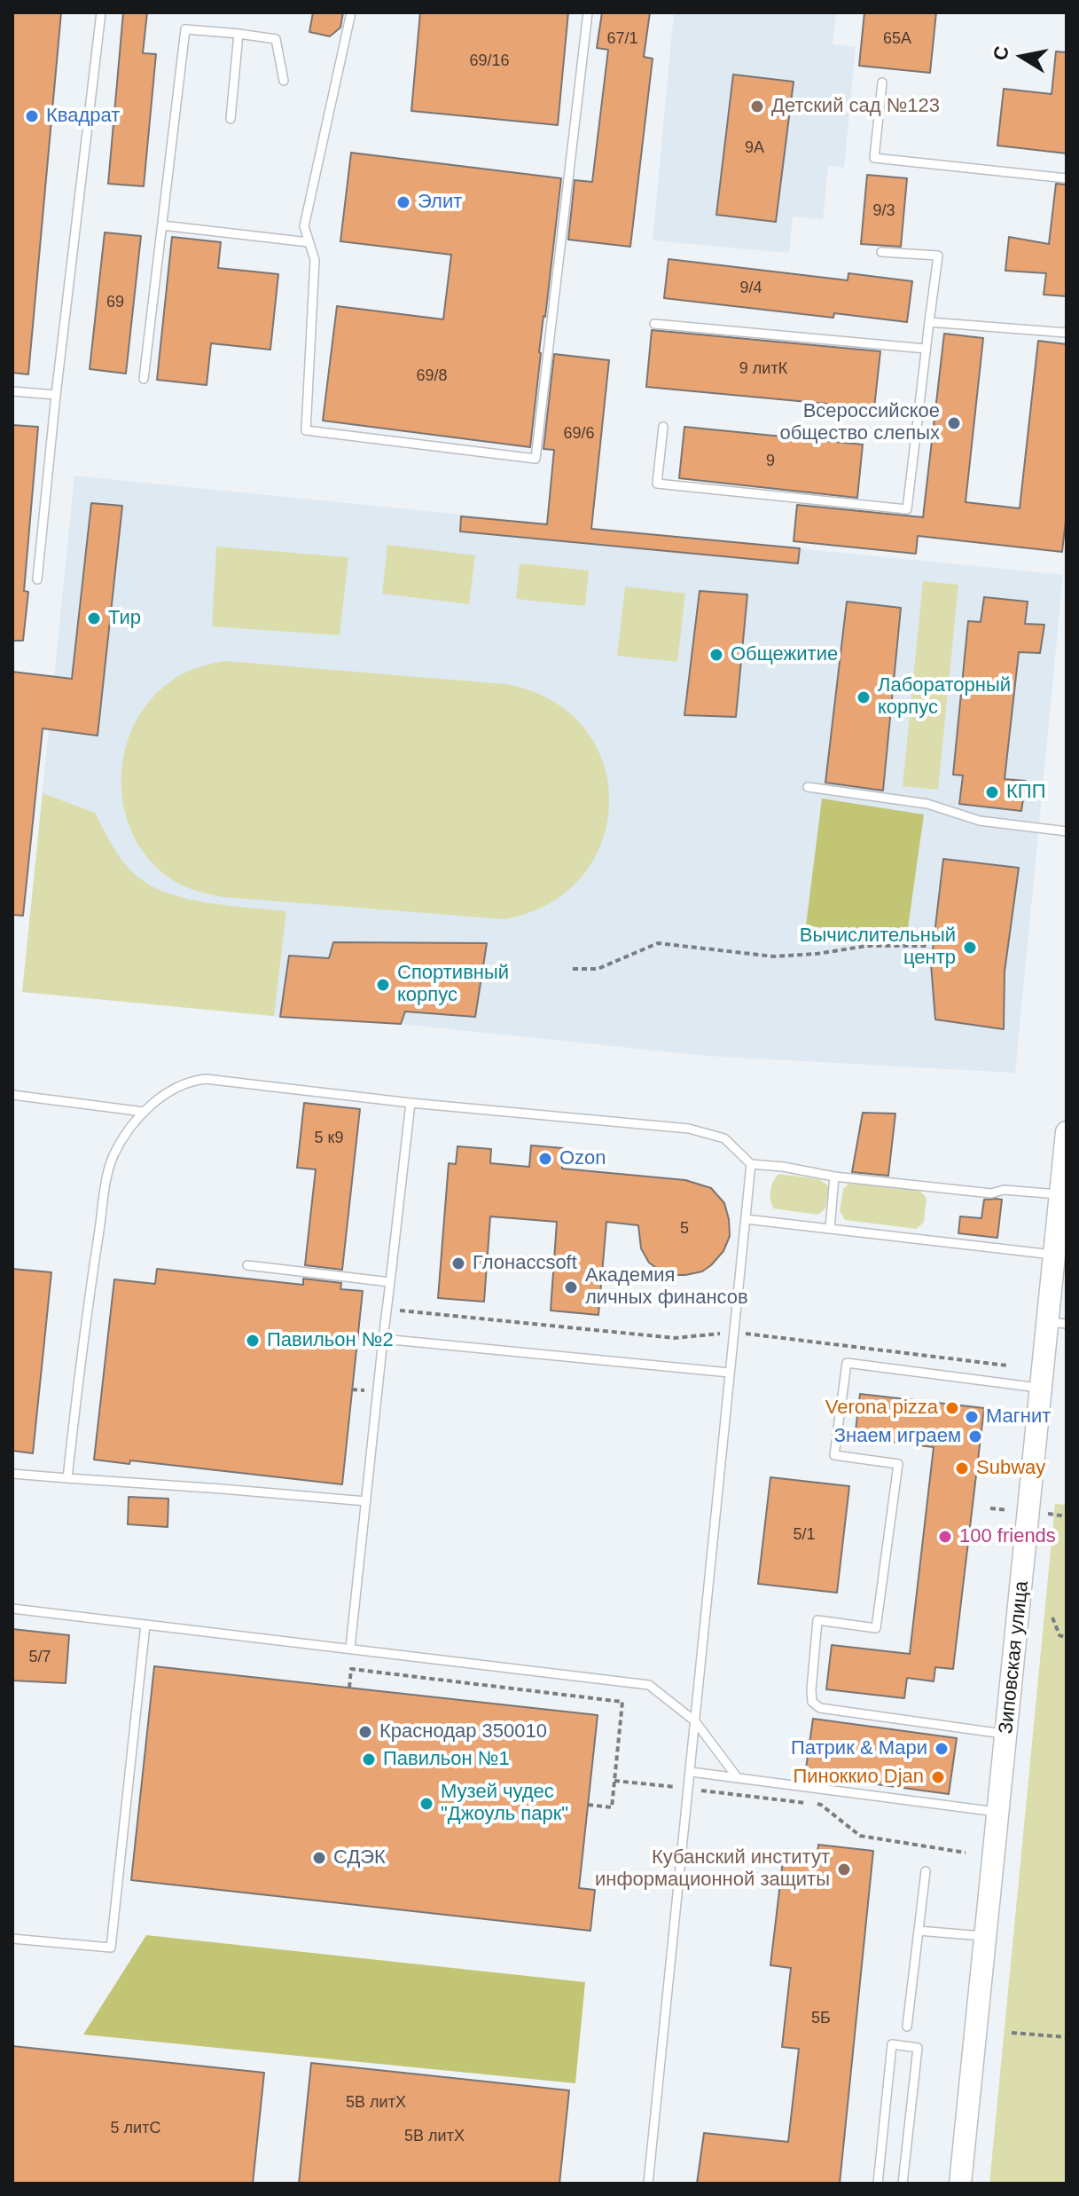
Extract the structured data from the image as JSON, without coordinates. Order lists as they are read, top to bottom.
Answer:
{
  "streets": {
    "street": ["Зиповская улица"]
  },
  "places": [
    "Детский сад №123",
    "Квадрат",
    "Элит",
    "Всероссийское общество слепых",
    "Тир",
    "Общежитие",
    "Лабораторный корпус",
    "КПП",
    "Вычислительный центр",
    "Спортивный корпус",
    "Ozon",
    "Глонассsoft",
    "Академия личных финансов",
    "Павильон №2",
    "Verona pizza",
    "Магнит",
    "Знаем играем",
    "Subway",
    "100 friends",
    "Краснодар 350010",
    "Патрик & Мари",
    "Павильон №1",
    "Пиноккио Djan",
    "Музей чудес \"Джоуль парк\"",
    "СДЭК",
    "Кубанский институт информационной защиты"
  ],
  "house_numbers": [
    "67/1",
    "65А",
    "69/16",
    "9А",
    "9/3",
    "9/4",
    "69",
    "9 литК",
    "69/8",
    "69/6",
    "9",
    "5 к9",
    "5",
    "5/1",
    "5/7",
    "5Б",
    "5В литХ",
    "5 литС",
    "5В литХ"
  ],
  "north": "left"
}
